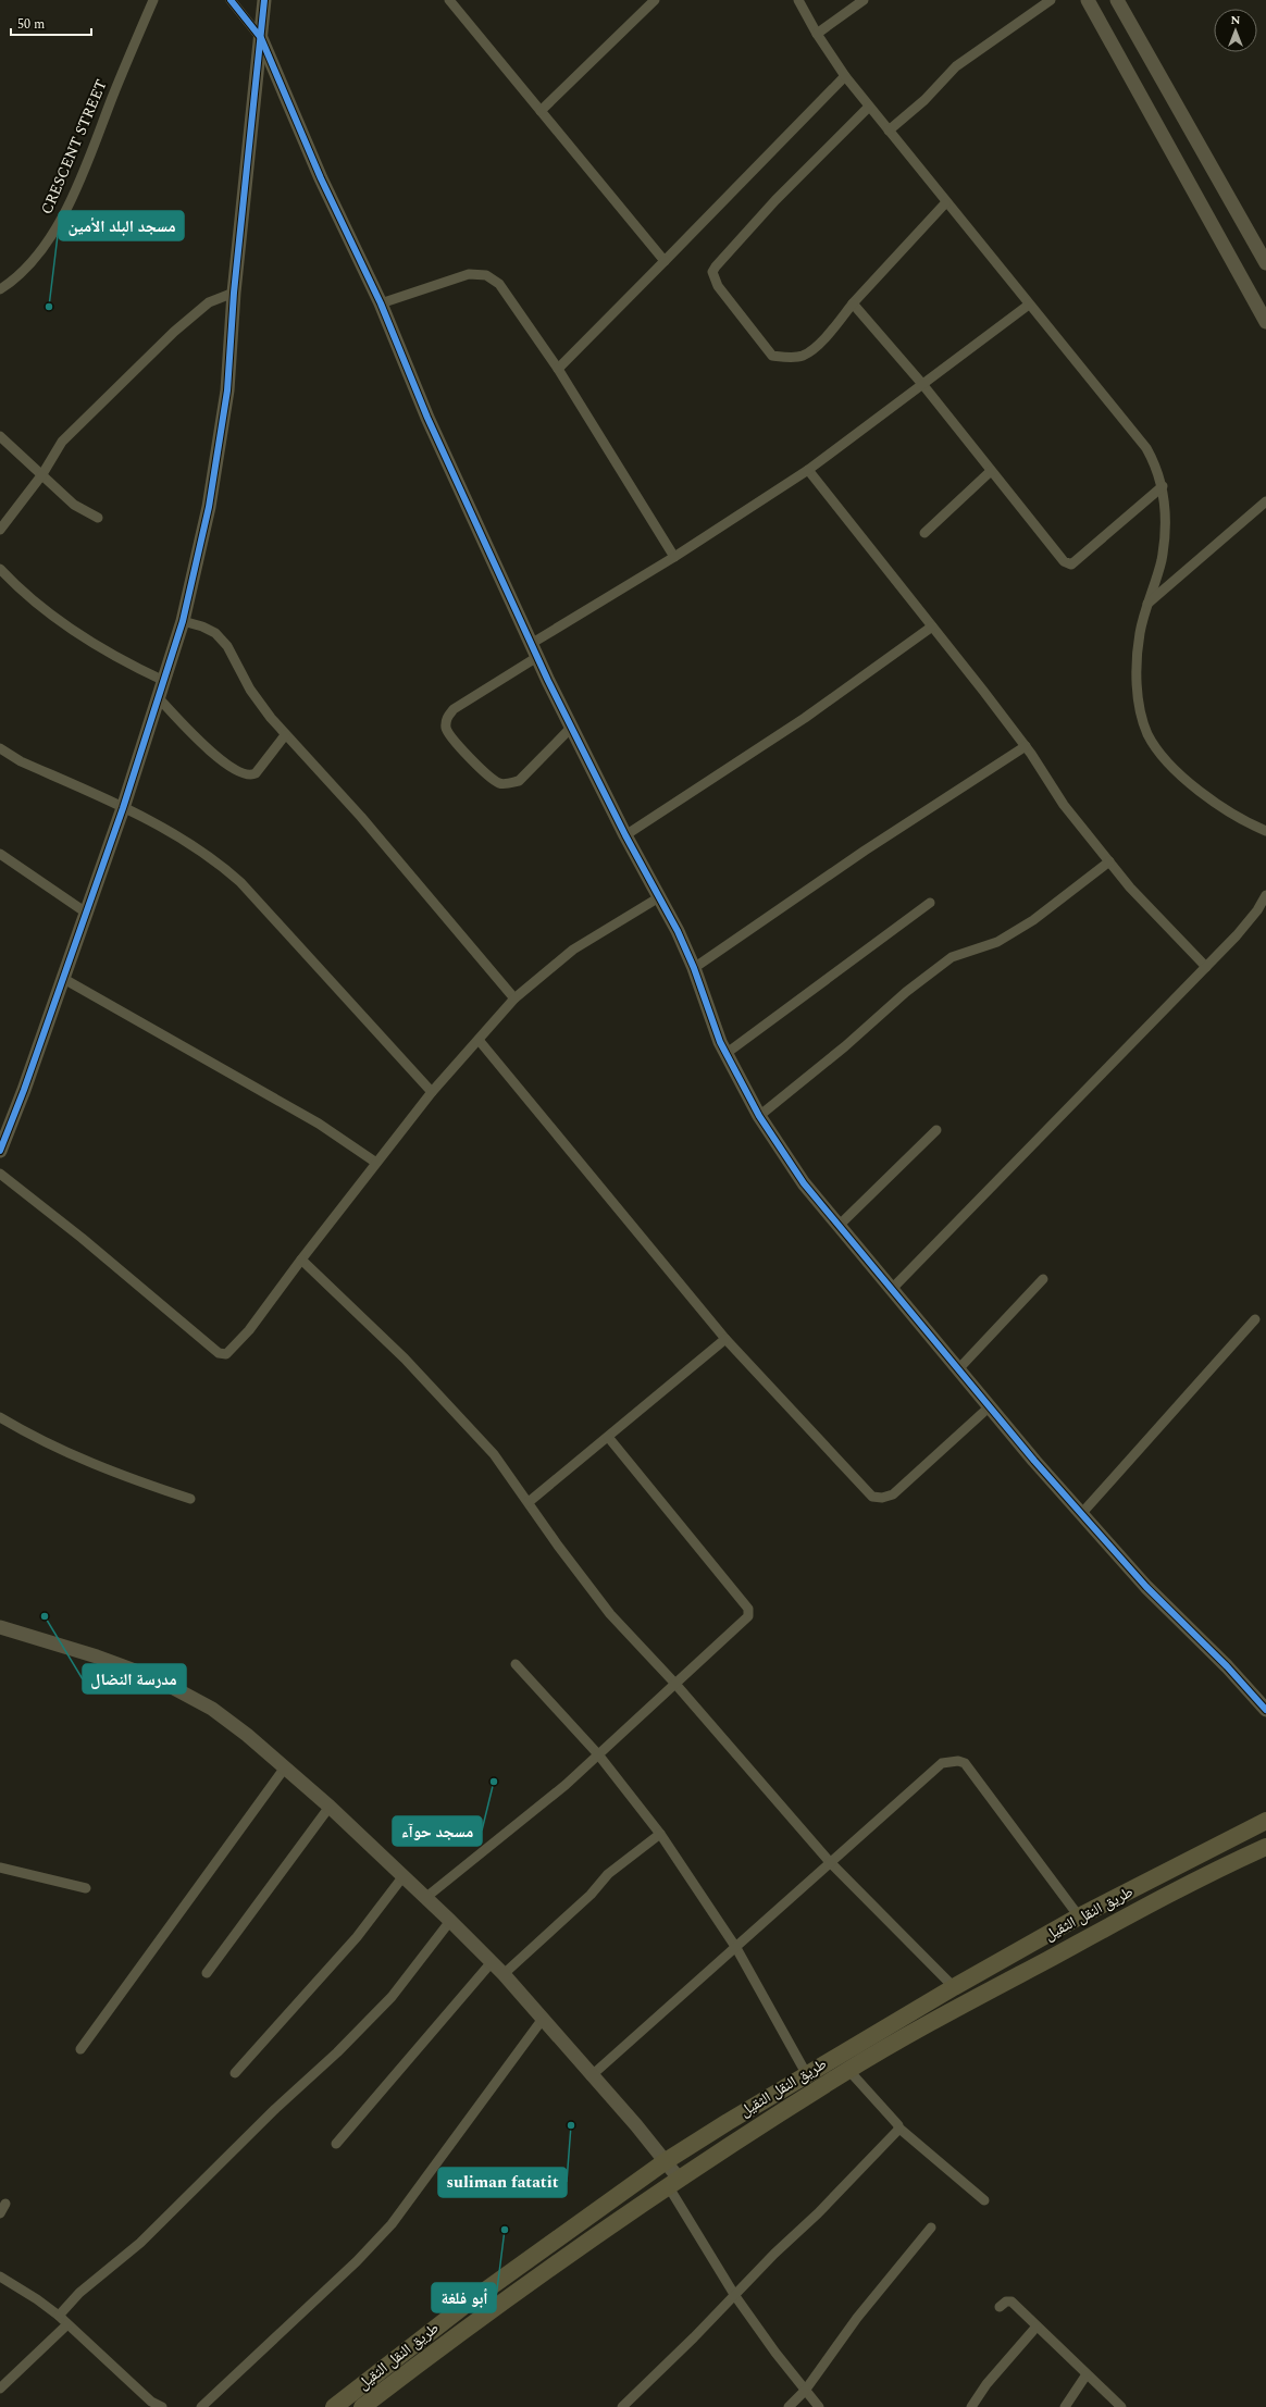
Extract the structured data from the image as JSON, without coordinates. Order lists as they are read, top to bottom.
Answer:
{
  "streets": {
    "highway": ["طريق النقل الثقيل"],
    "street": ["CRESCENT STREET"]
  },
  "places": [
    "مسجد البلد الأمين",
    "مدرسة النضال",
    "مسجد حوآء",
    "suliman fatatit",
    "أبو فلغة"
  ],
  "scale_bar": "50 m",
  "north": "top"
}
